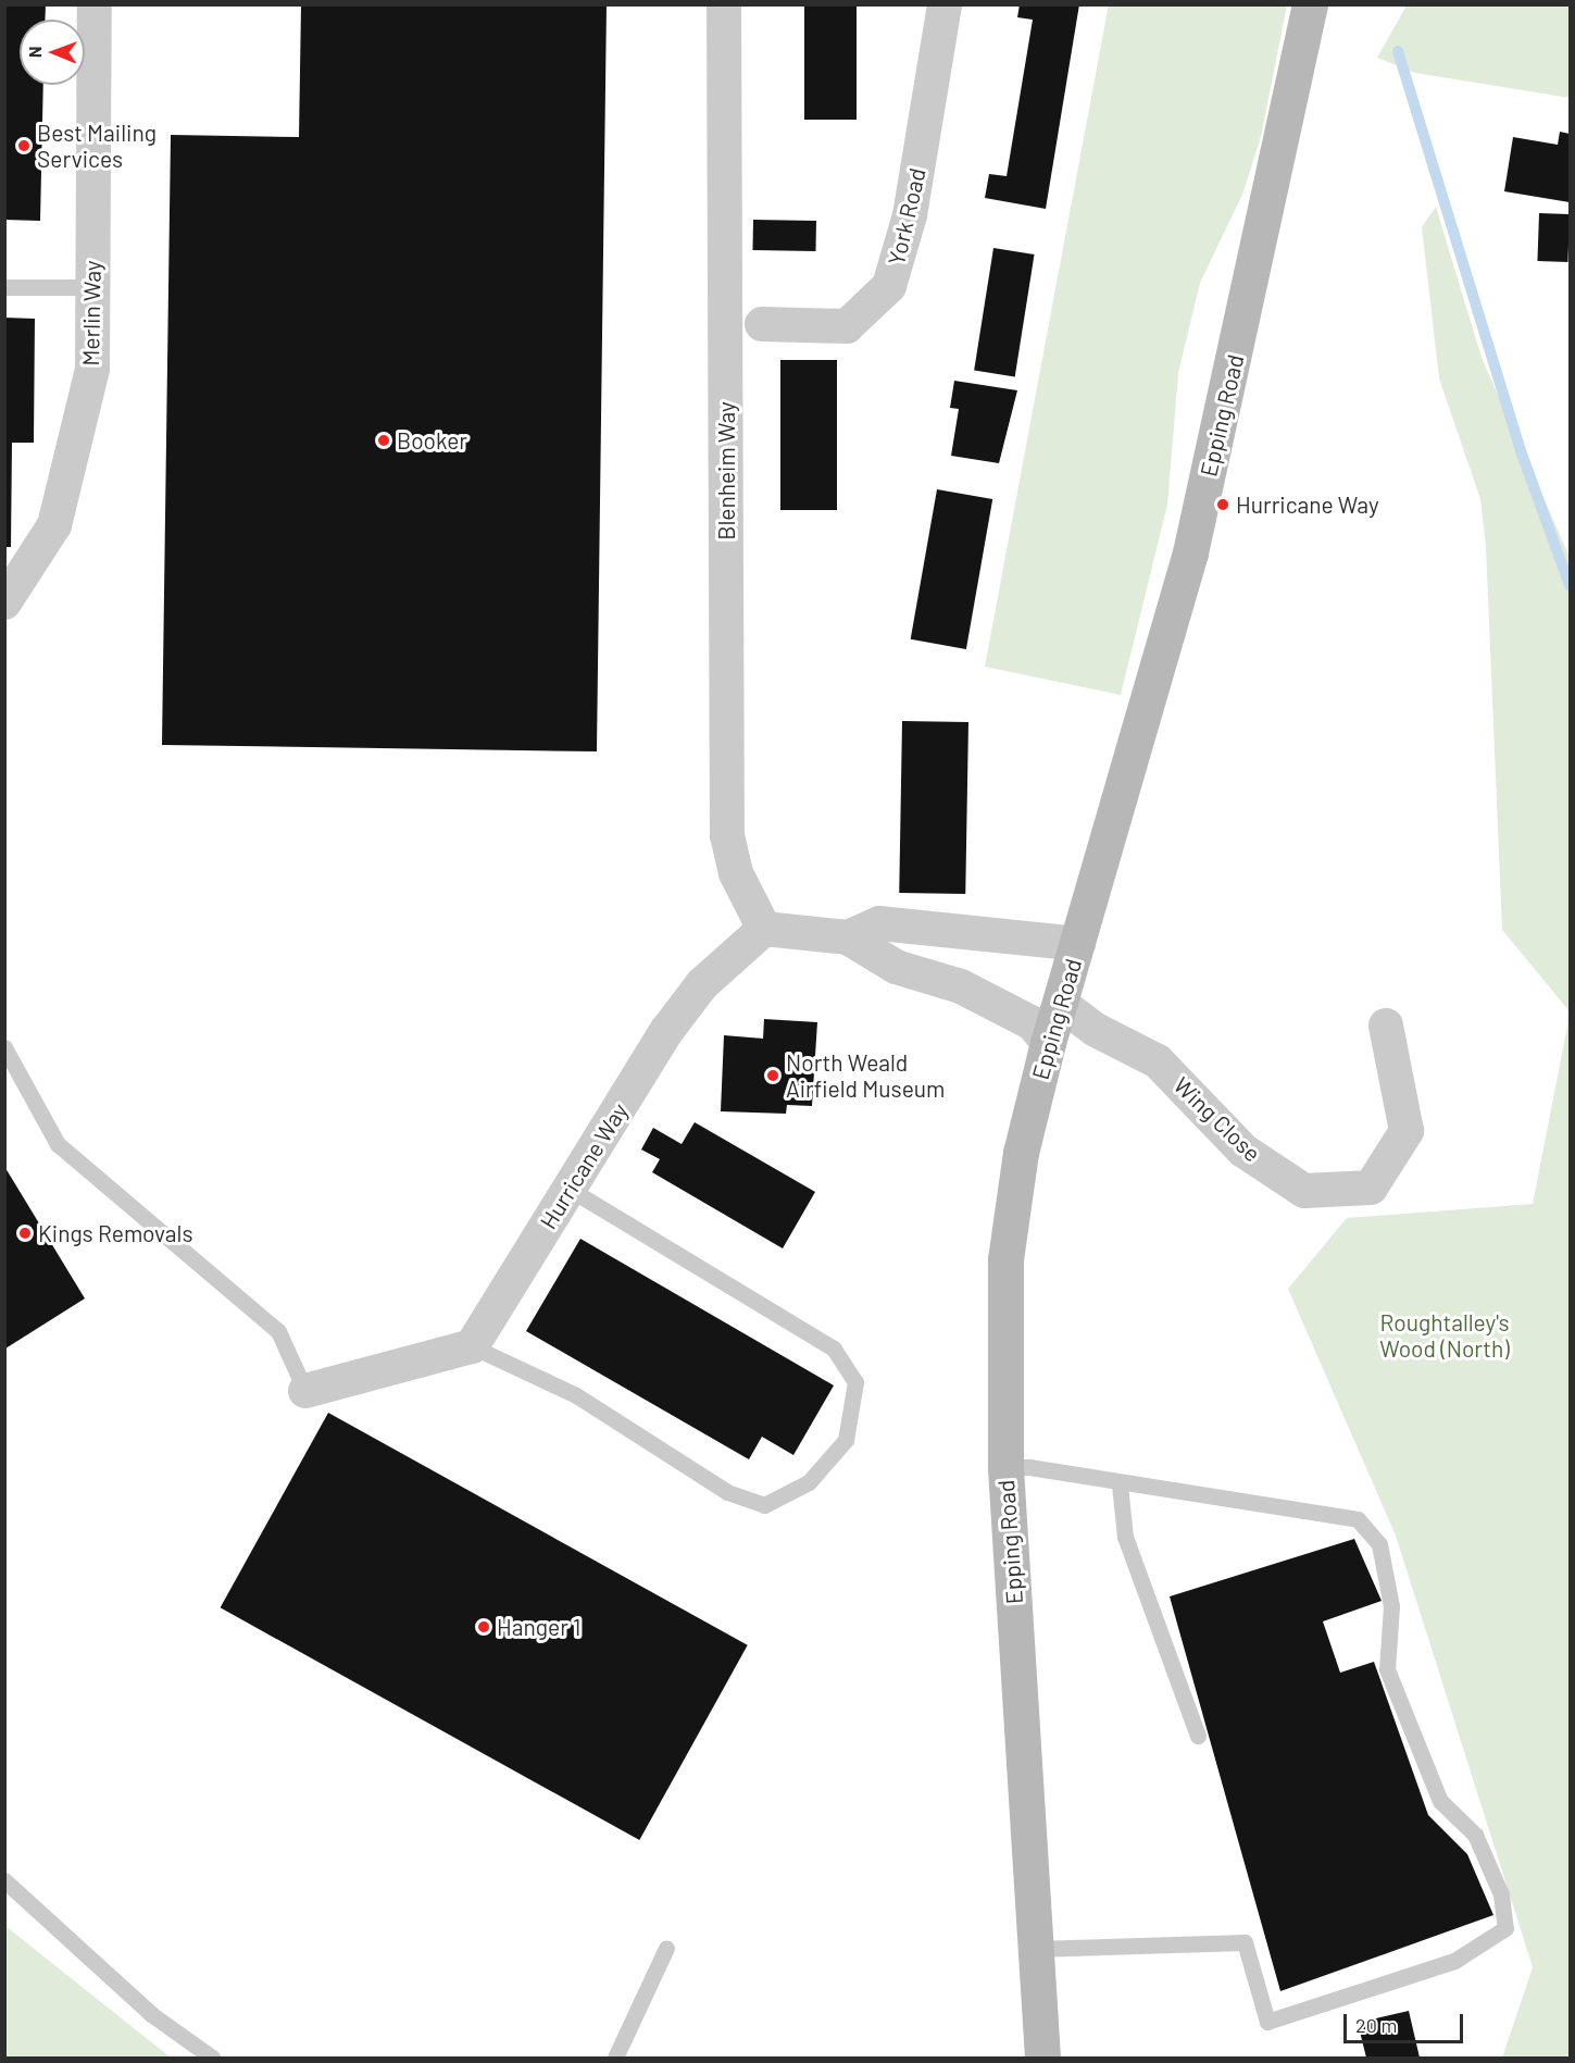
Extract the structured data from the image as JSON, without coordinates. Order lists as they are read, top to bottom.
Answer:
{
  "streets": {
    "main road": ["Epping Road"],
    "street": [
      "York Road",
      "Merlin Way",
      "Blenheim Way",
      "Wing Close",
      "Hurricane Way"
    ]
  },
  "crossings": [
    ["Epping Road", "Wing Close"],
    ["Blenheim Way", "Hurricane Way"]
  ],
  "parks": ["Roughtalley's Wood (North)"],
  "places": [
    "Best Mailing Services",
    "Booker",
    "Hurricane Way",
    "North Weald Airfield Museum",
    "Kings Removals",
    "Hanger 1"
  ],
  "scale_bar": "20 m",
  "north": "left"
}
